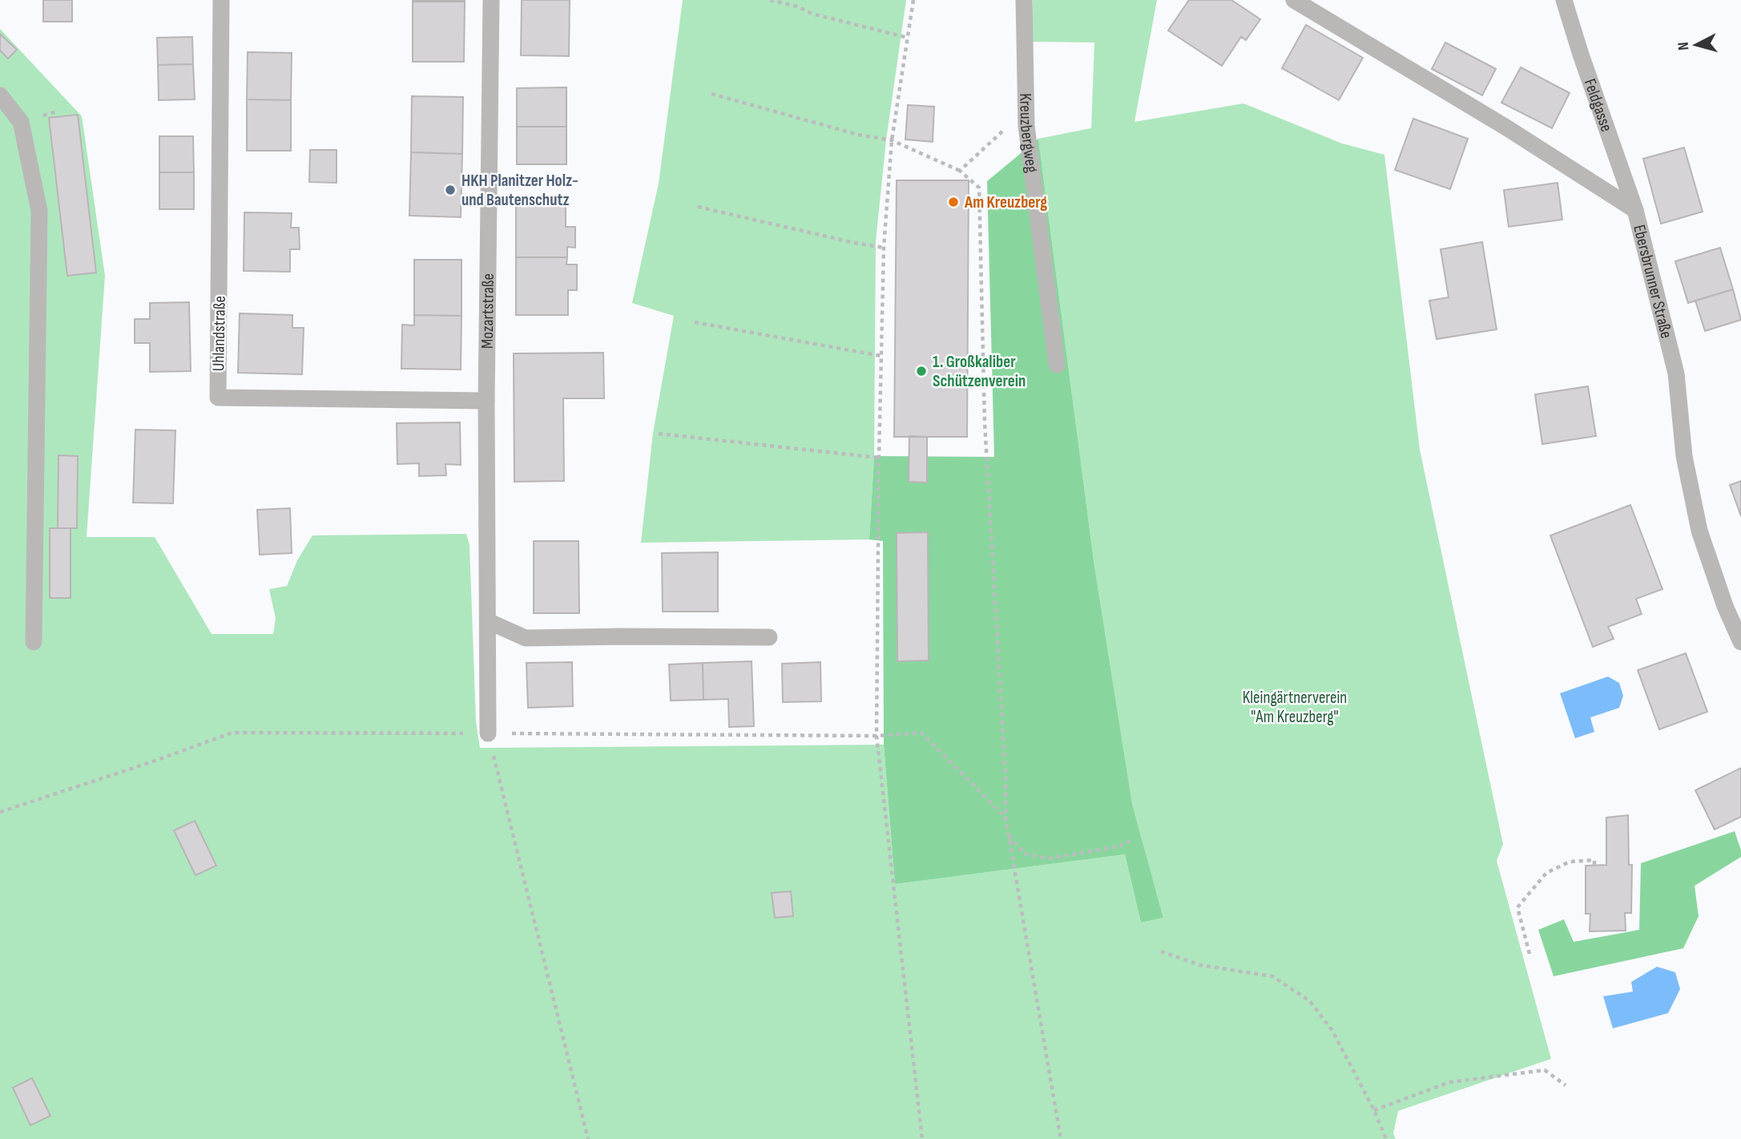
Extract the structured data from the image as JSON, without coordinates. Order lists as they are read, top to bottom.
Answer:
{
  "streets": {
    "street": [
      "Feldgasse",
      "Kreuzbergweg",
      "Ebersbrunner Straße",
      "Mozartstraße",
      "Uhlandstraße"
    ]
  },
  "crossings": [
    ["Feldgasse", "Ebersbrunner Straße"],
    ["Mozartstraße", "Uhlandstraße"]
  ],
  "parks": ["Kleingärtnerverein \"Am Kreuzberg\""],
  "places": ["HKH Planitzer Holz- und Bautenschutz", "Am Kreuzberg", "1. Großkaliber Schützenverein"],
  "north": "left"
}
